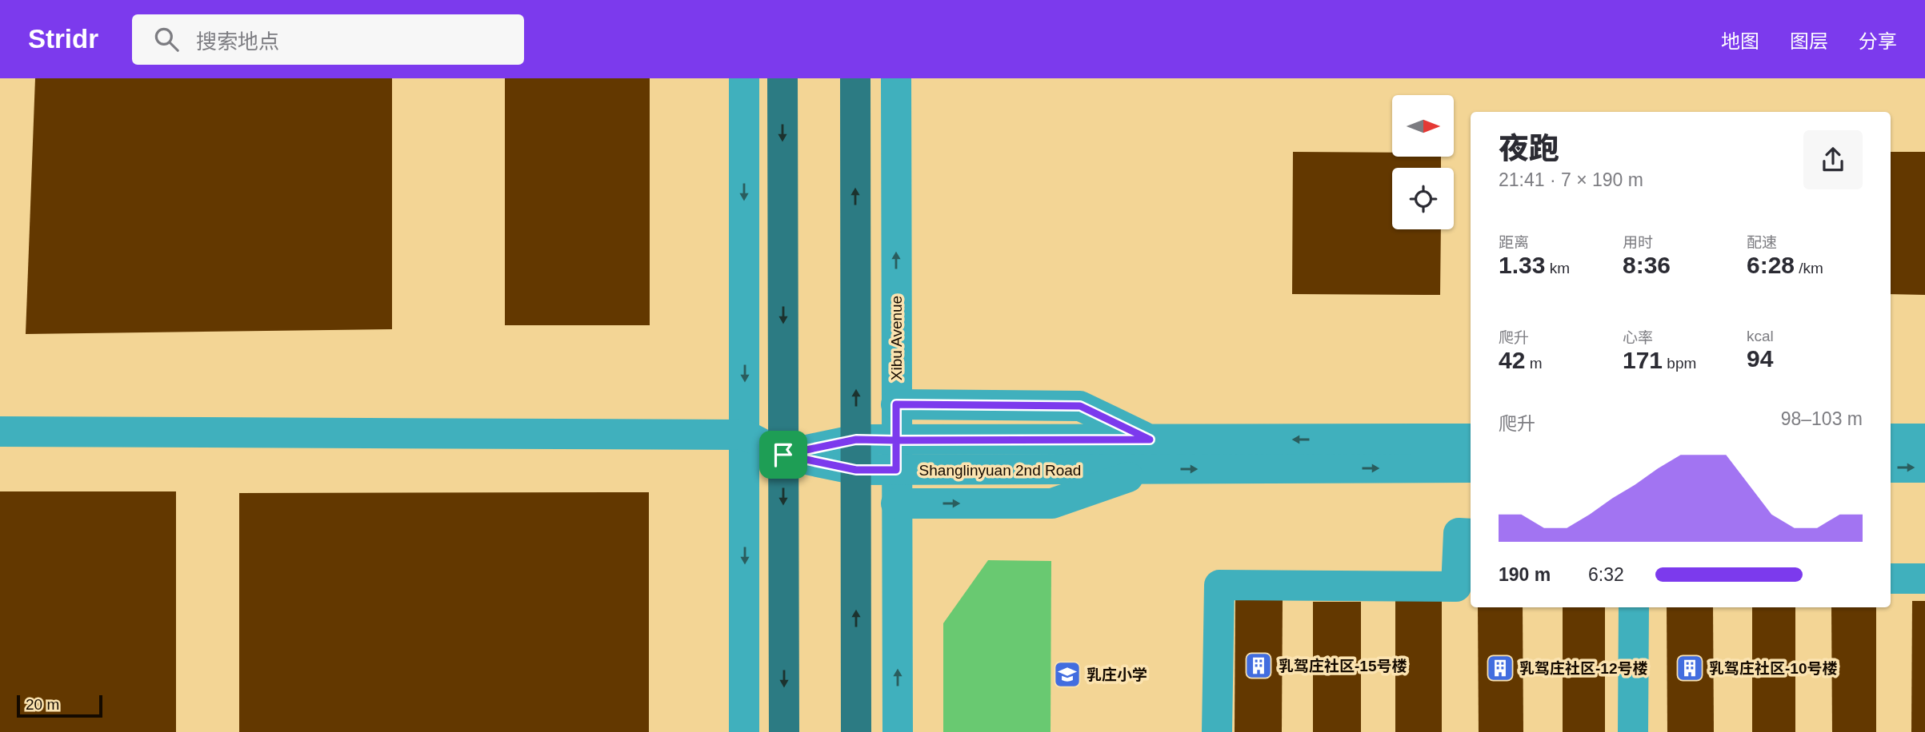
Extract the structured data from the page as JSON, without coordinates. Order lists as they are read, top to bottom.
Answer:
{
  "streets": {
    "street": ["Xibu Avenue", "Shanglinyuan 2nd Road"]
  },
  "crossings": [
    ["Xibu Avenue", "Shanglinyuan 2nd Road"]
  ],
  "places": {
    "building": ["乳驾庄社区-15号楼", "乳驾庄社区-12号楼", "乳驾庄社区-10号楼"],
    "school or university": ["乳庄小学"]
  },
  "scale_bar": "20 m",
  "north": "right",
  "page": {
    "header": "Stridr",
    "search": "搜索地点",
    "nav": ["地图", "图层", "分享"],
    "heading": ["夜跑", "21:41 · 7 × 190 m"],
    "stats": [
      ["距离", "1.33 km"],
      ["用时", "8:36"],
      ["配速", "6:28 /km"],
      ["爬升", "42 m"],
      ["心率", "171 bpm"],
      ["kcal", "94"]
    ],
    "chart": ["爬升", "98–103 m"],
    "list": [
      {
        "name": "190 m",
        "note": "6:32"
      }
    ],
    "scale": "20 m"
  }
}
